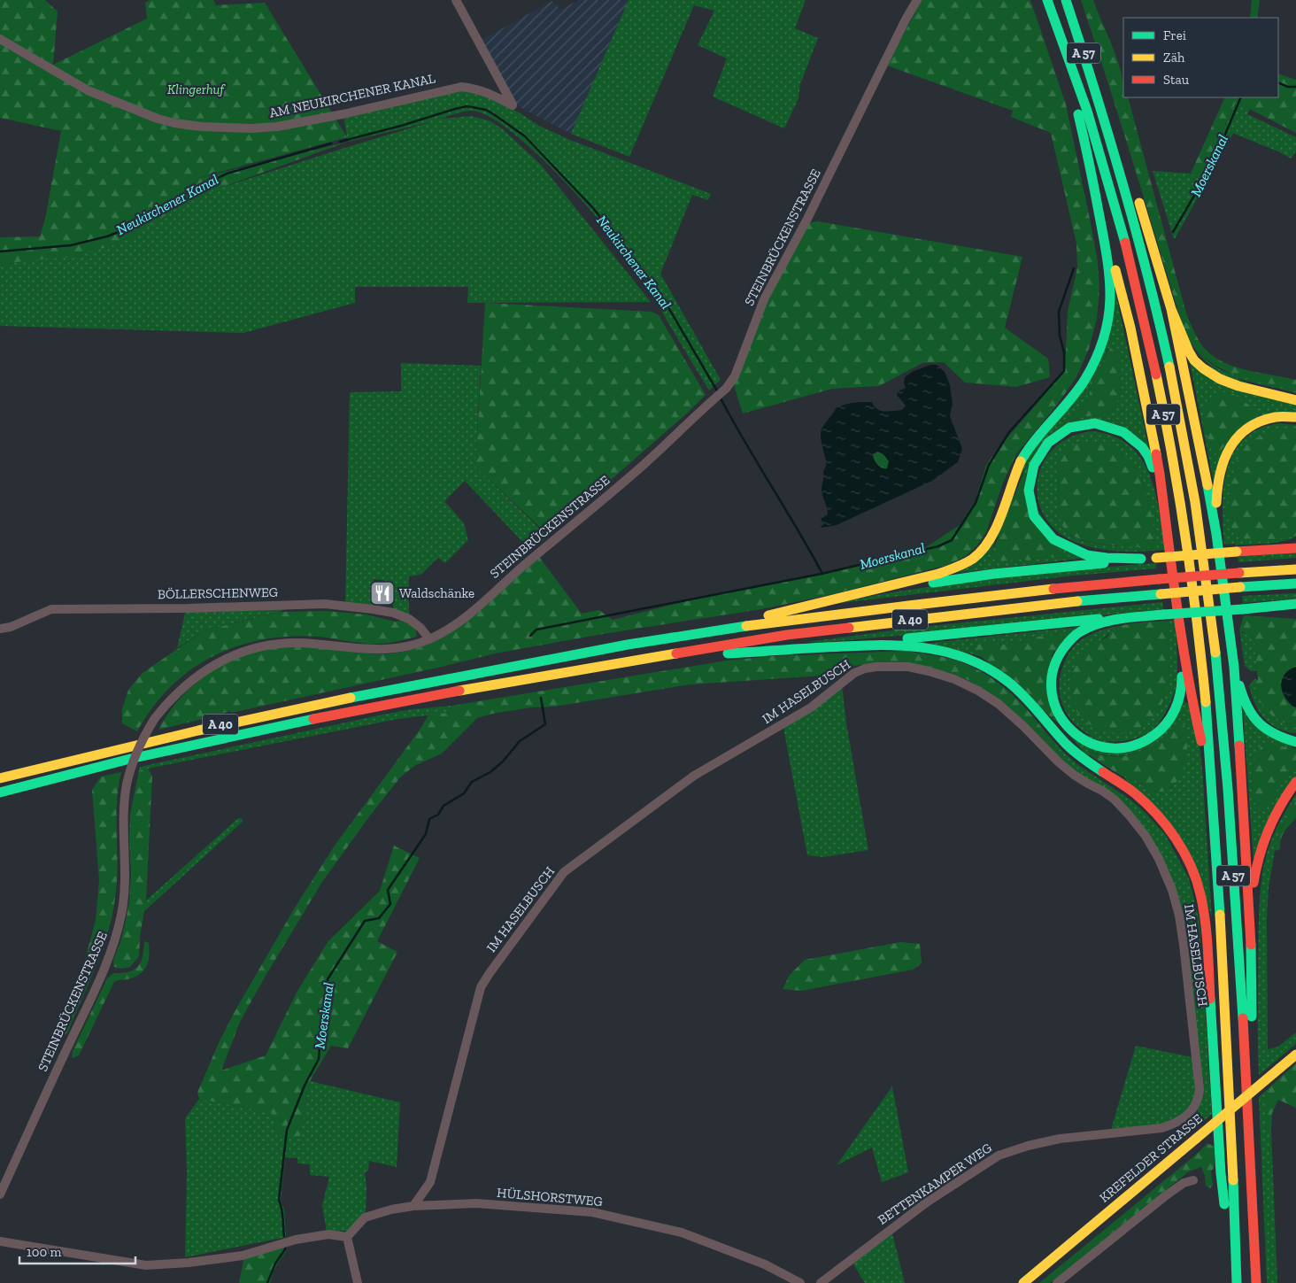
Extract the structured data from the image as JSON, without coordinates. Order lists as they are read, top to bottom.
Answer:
{
  "streets": {
    "main road": ["A 57", "A 40", "KREFELDER STRASSE"],
    "street": [
      "AM NEUKIRCHENER KANAL",
      "STEINBRÜCKENSTRASSE",
      "BÖLLERSCHENWEG",
      "IM HASELBUSCH",
      "BETTENKAMPER WEG",
      "HÜLSHORSTWEG"
    ]
  },
  "crossings": [
    ["STEINBRÜCKENSTRASSE", "BÖLLERSCHENWEG"],
    ["IM HASELBUSCH", "BETTENKAMPER WEG"],
    ["IM HASELBUSCH", "HÜLSHORSTWEG"]
  ],
  "water": ["Moerskanal", "Neukirchener Kanal"],
  "parks": ["Klingerhuf"],
  "places": {
    "restaurant": ["Waldschänke"]
  },
  "legend": ["Frei", "Zäh", "Stau"],
  "scale_bar": "100 m"
}
